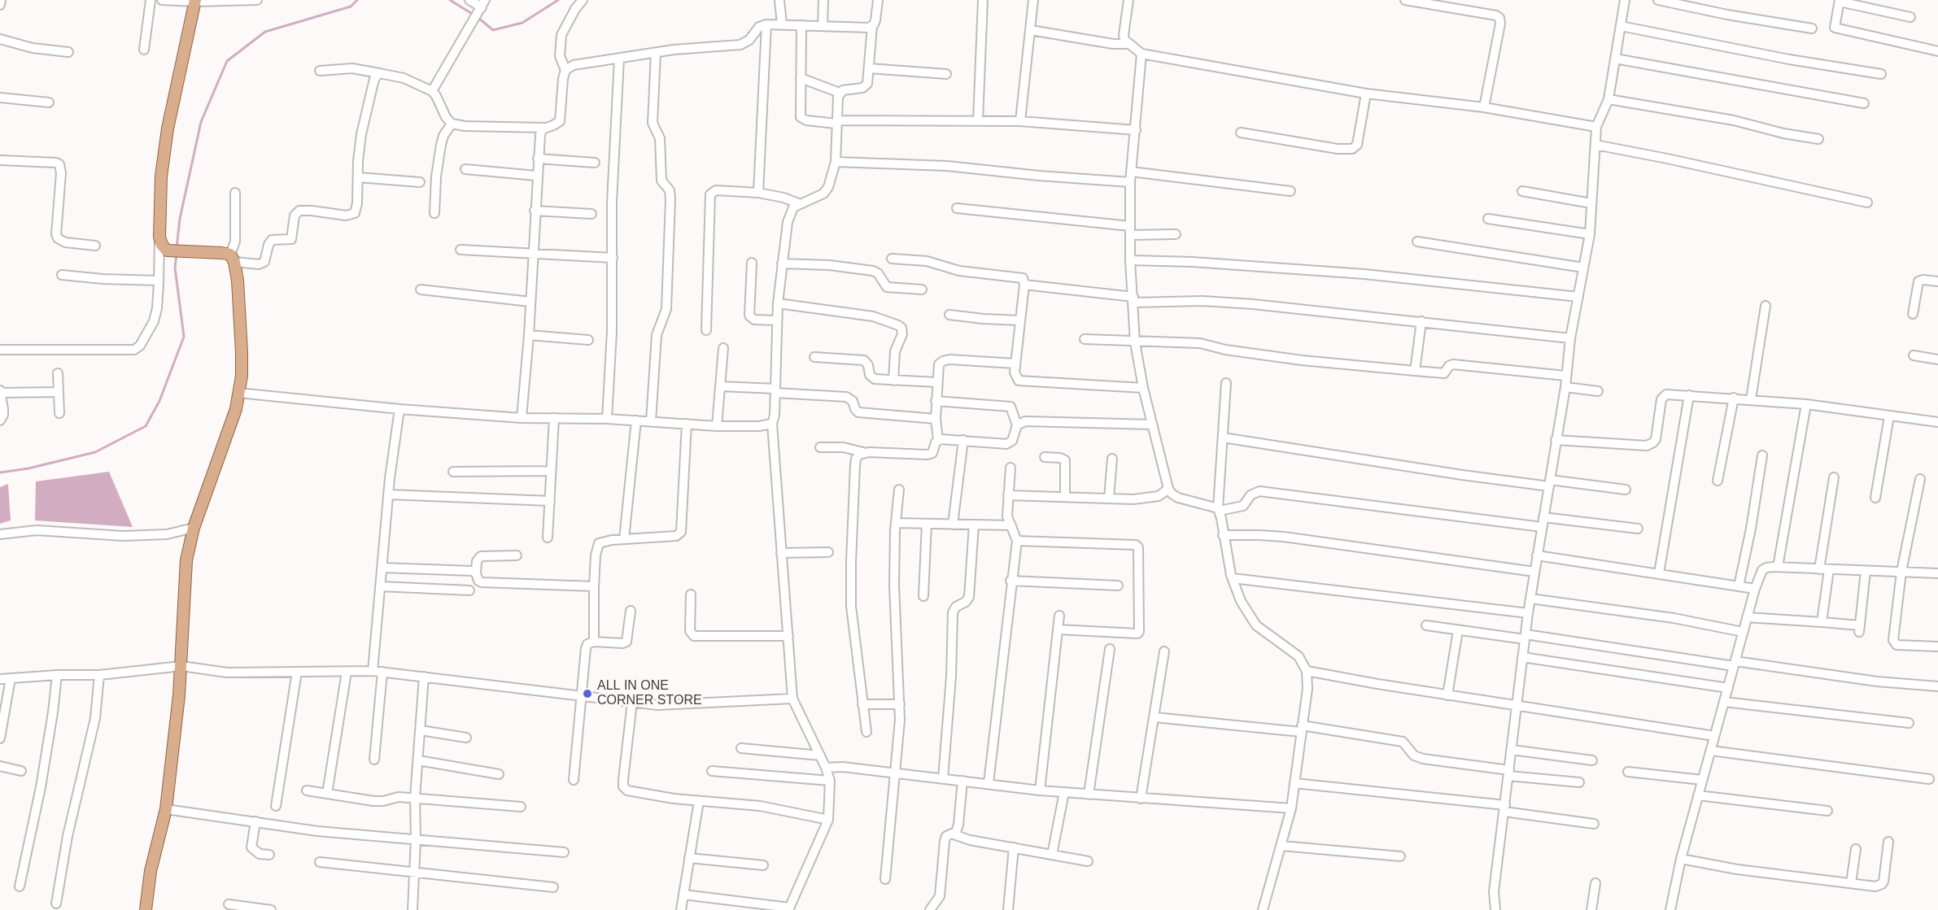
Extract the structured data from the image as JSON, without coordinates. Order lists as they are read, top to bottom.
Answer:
{
  "places": ["ALL IN ONE CORNER STORE"]
}
